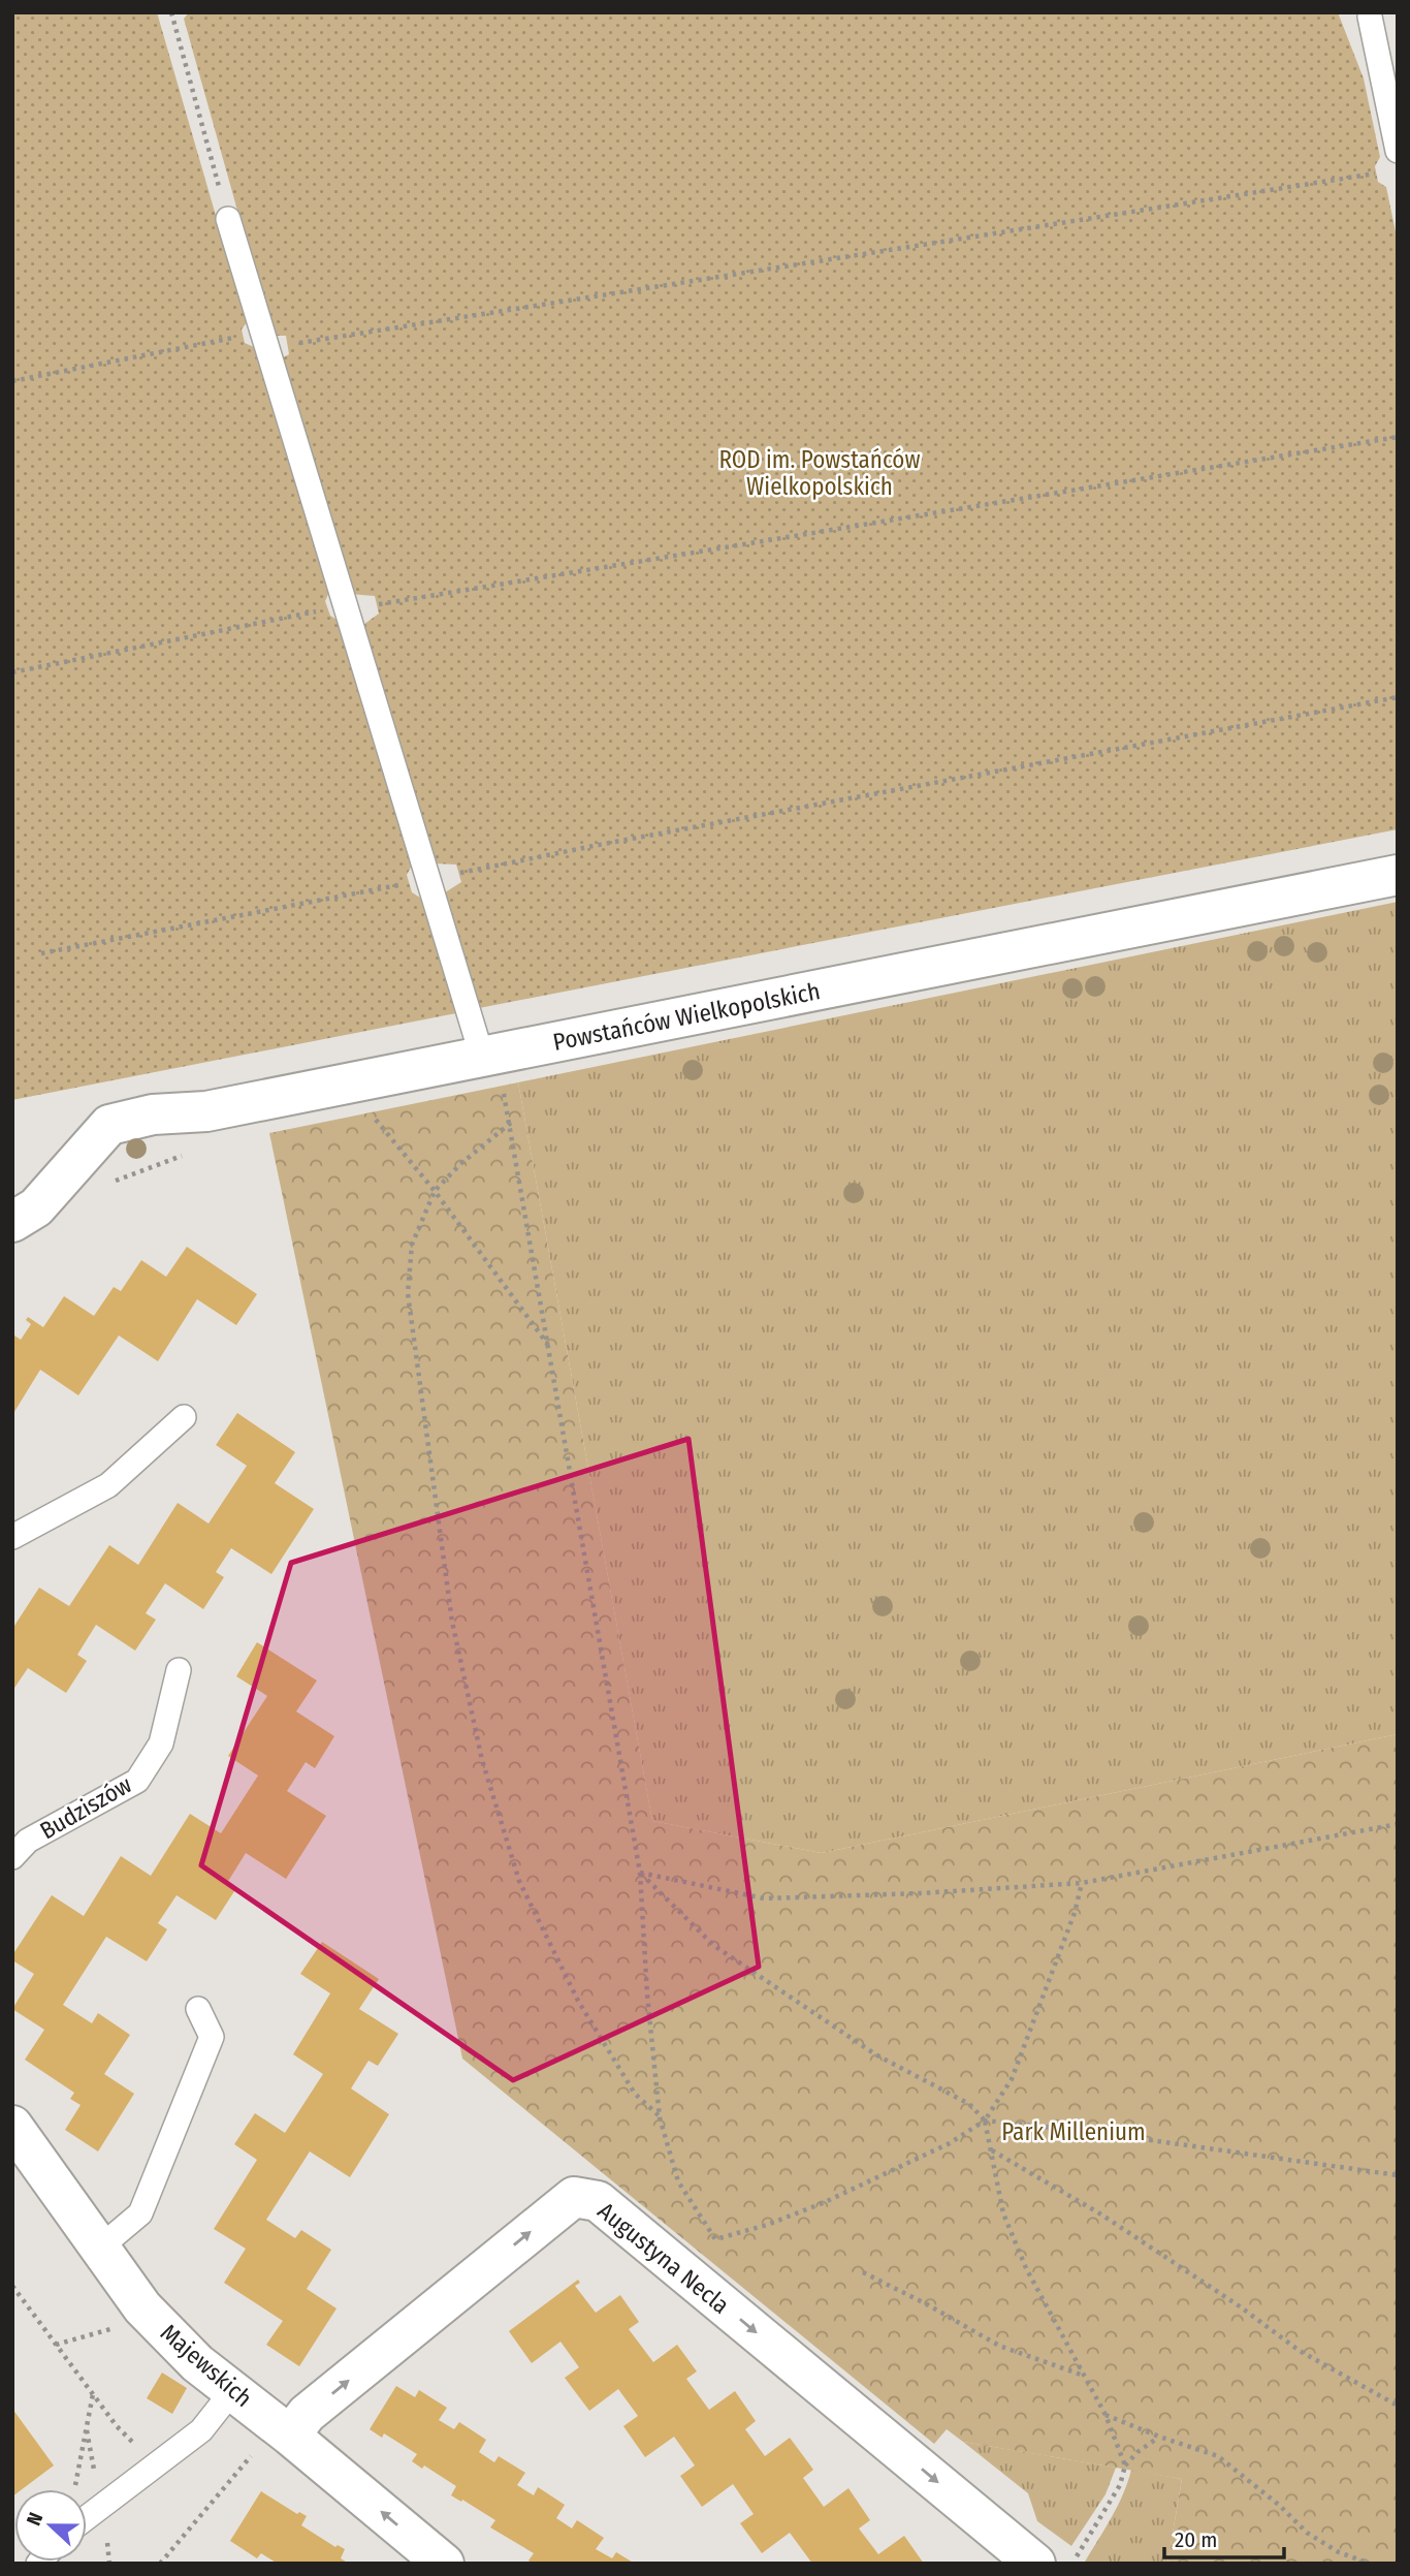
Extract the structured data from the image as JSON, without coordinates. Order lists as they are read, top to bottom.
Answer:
{
  "streets": {
    "street": ["Powstańców Wielkopolskich", "Augustyna Necla", "Majewskich"],
    "lane": ["Budziszów"]
  },
  "crossings": [
    ["Augustyna Necla", "Majewskich"]
  ],
  "parks": ["ROD im. Powstańców Wielkopolskich", "Park Millenium"],
  "scale_bar": "20 m",
  "north": "left"
}
